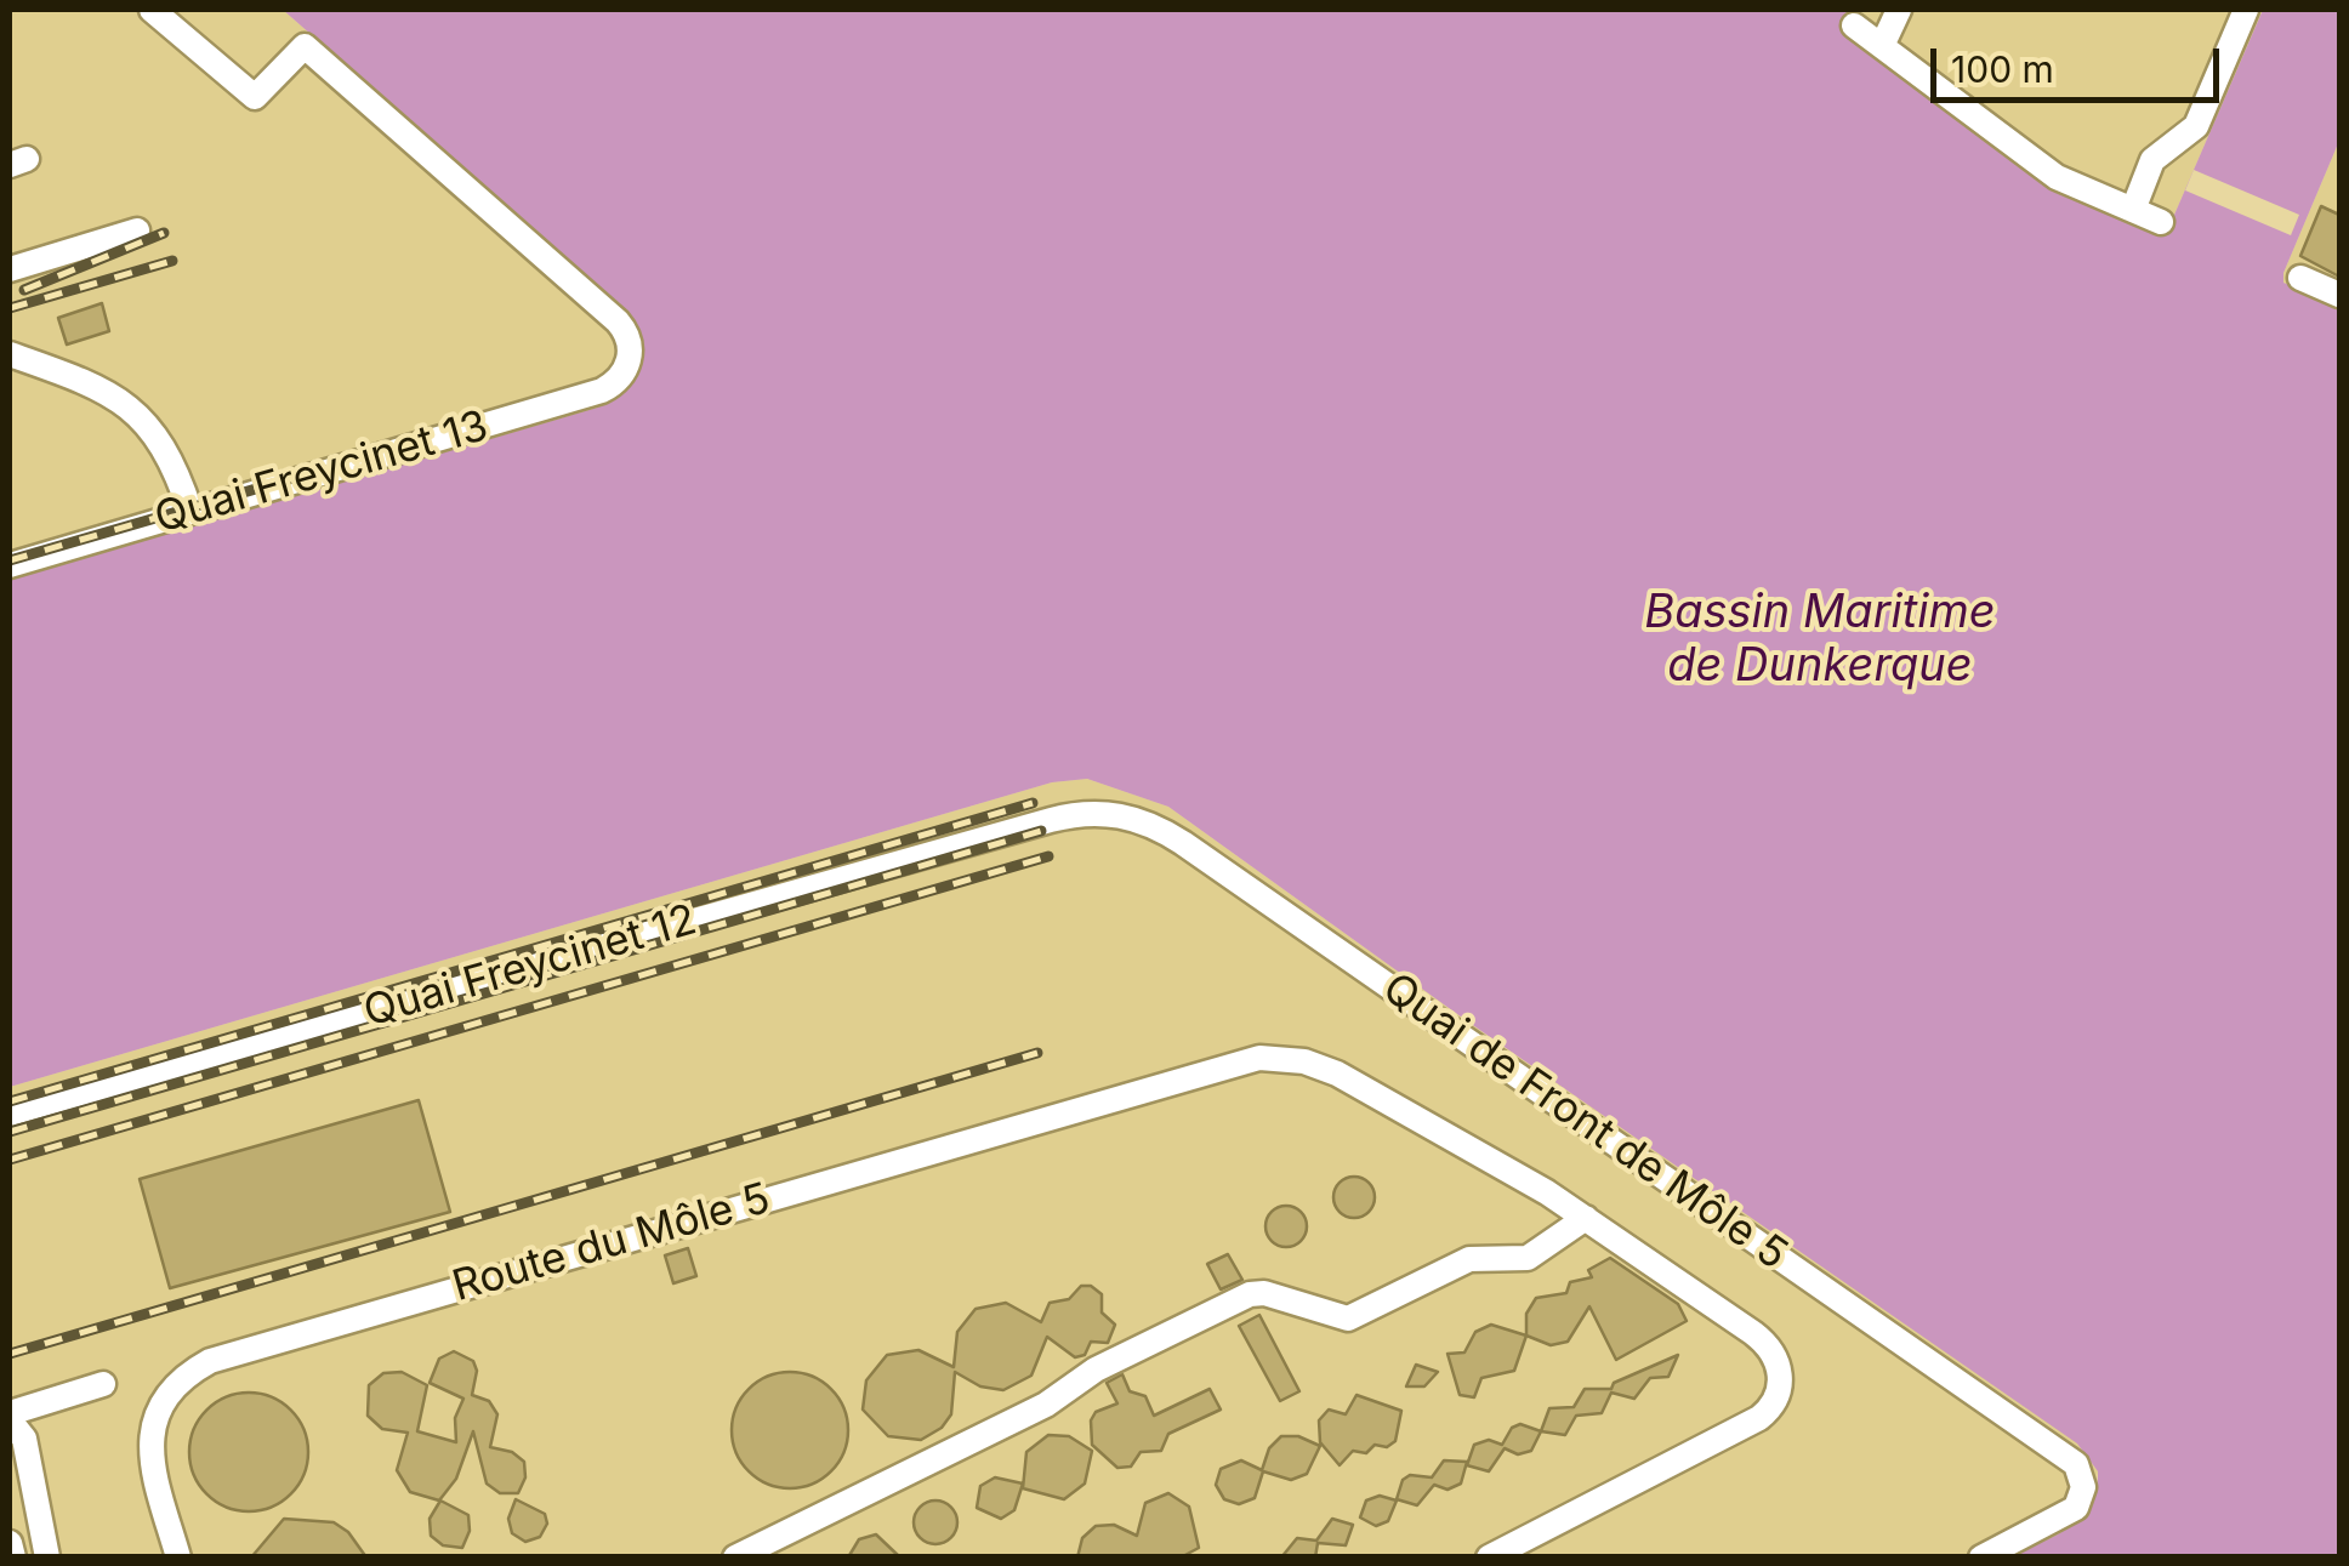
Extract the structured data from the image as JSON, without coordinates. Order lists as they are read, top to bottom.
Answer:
{
  "streets": {
    "street": [
      "Quai Freycinet 13",
      "Quai Freycinet 12",
      "Quai de Front de Môle 5",
      "Route du Môle 5"
    ]
  },
  "crossings": [
    ["Quai Freycinet 12", "Quai de Front de Môle 5"]
  ],
  "water": ["Bassin Maritime de Dunkerque"],
  "scale_bar": "100 m"
}
